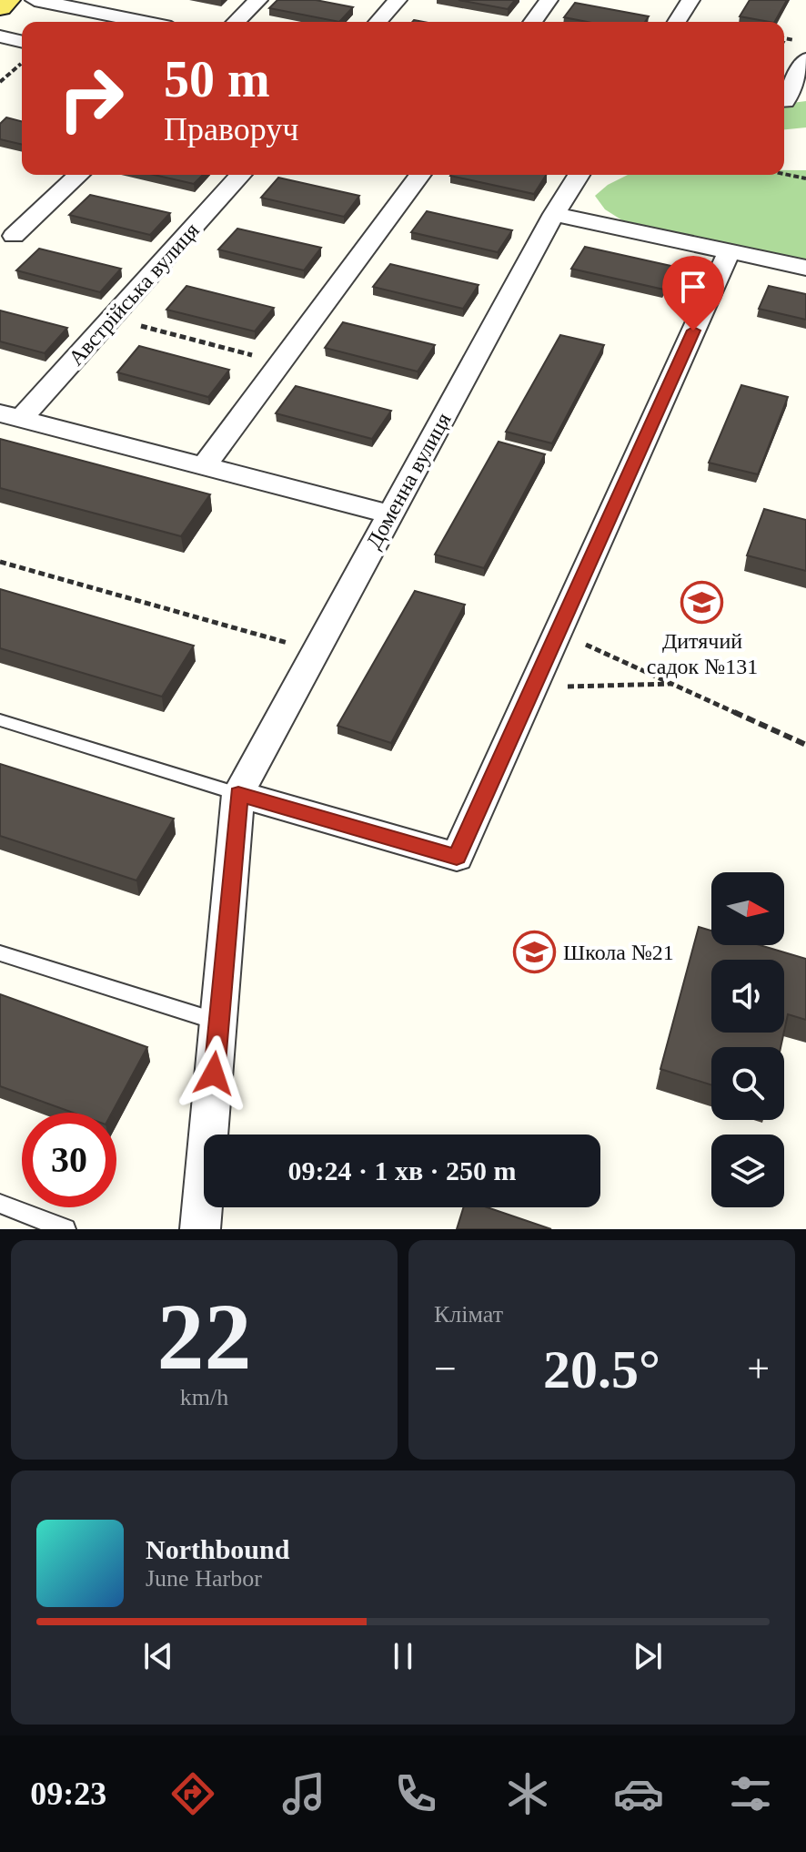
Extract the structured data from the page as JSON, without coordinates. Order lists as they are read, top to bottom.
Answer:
{
  "streets": {
    "street": ["Австрійська вулиця", "Доменна вулиця"]
  },
  "places": {
    "school or university": ["Дитячий садок №131", "Школа №21"]
  },
  "north": "right",
  "page": {
    "turn": ["50 m", "Праворуч"],
    "limit": "30",
    "trip": "09:24 · 1 хв · 250 m",
    "tile": [
      ["22", "km/h"],
      "Клімат"
    ],
    "heat": ["−", "20.5°", "+"],
    "song": ["Northbound", "June Harbor"],
    "tabs": "09:23"
  }
}
